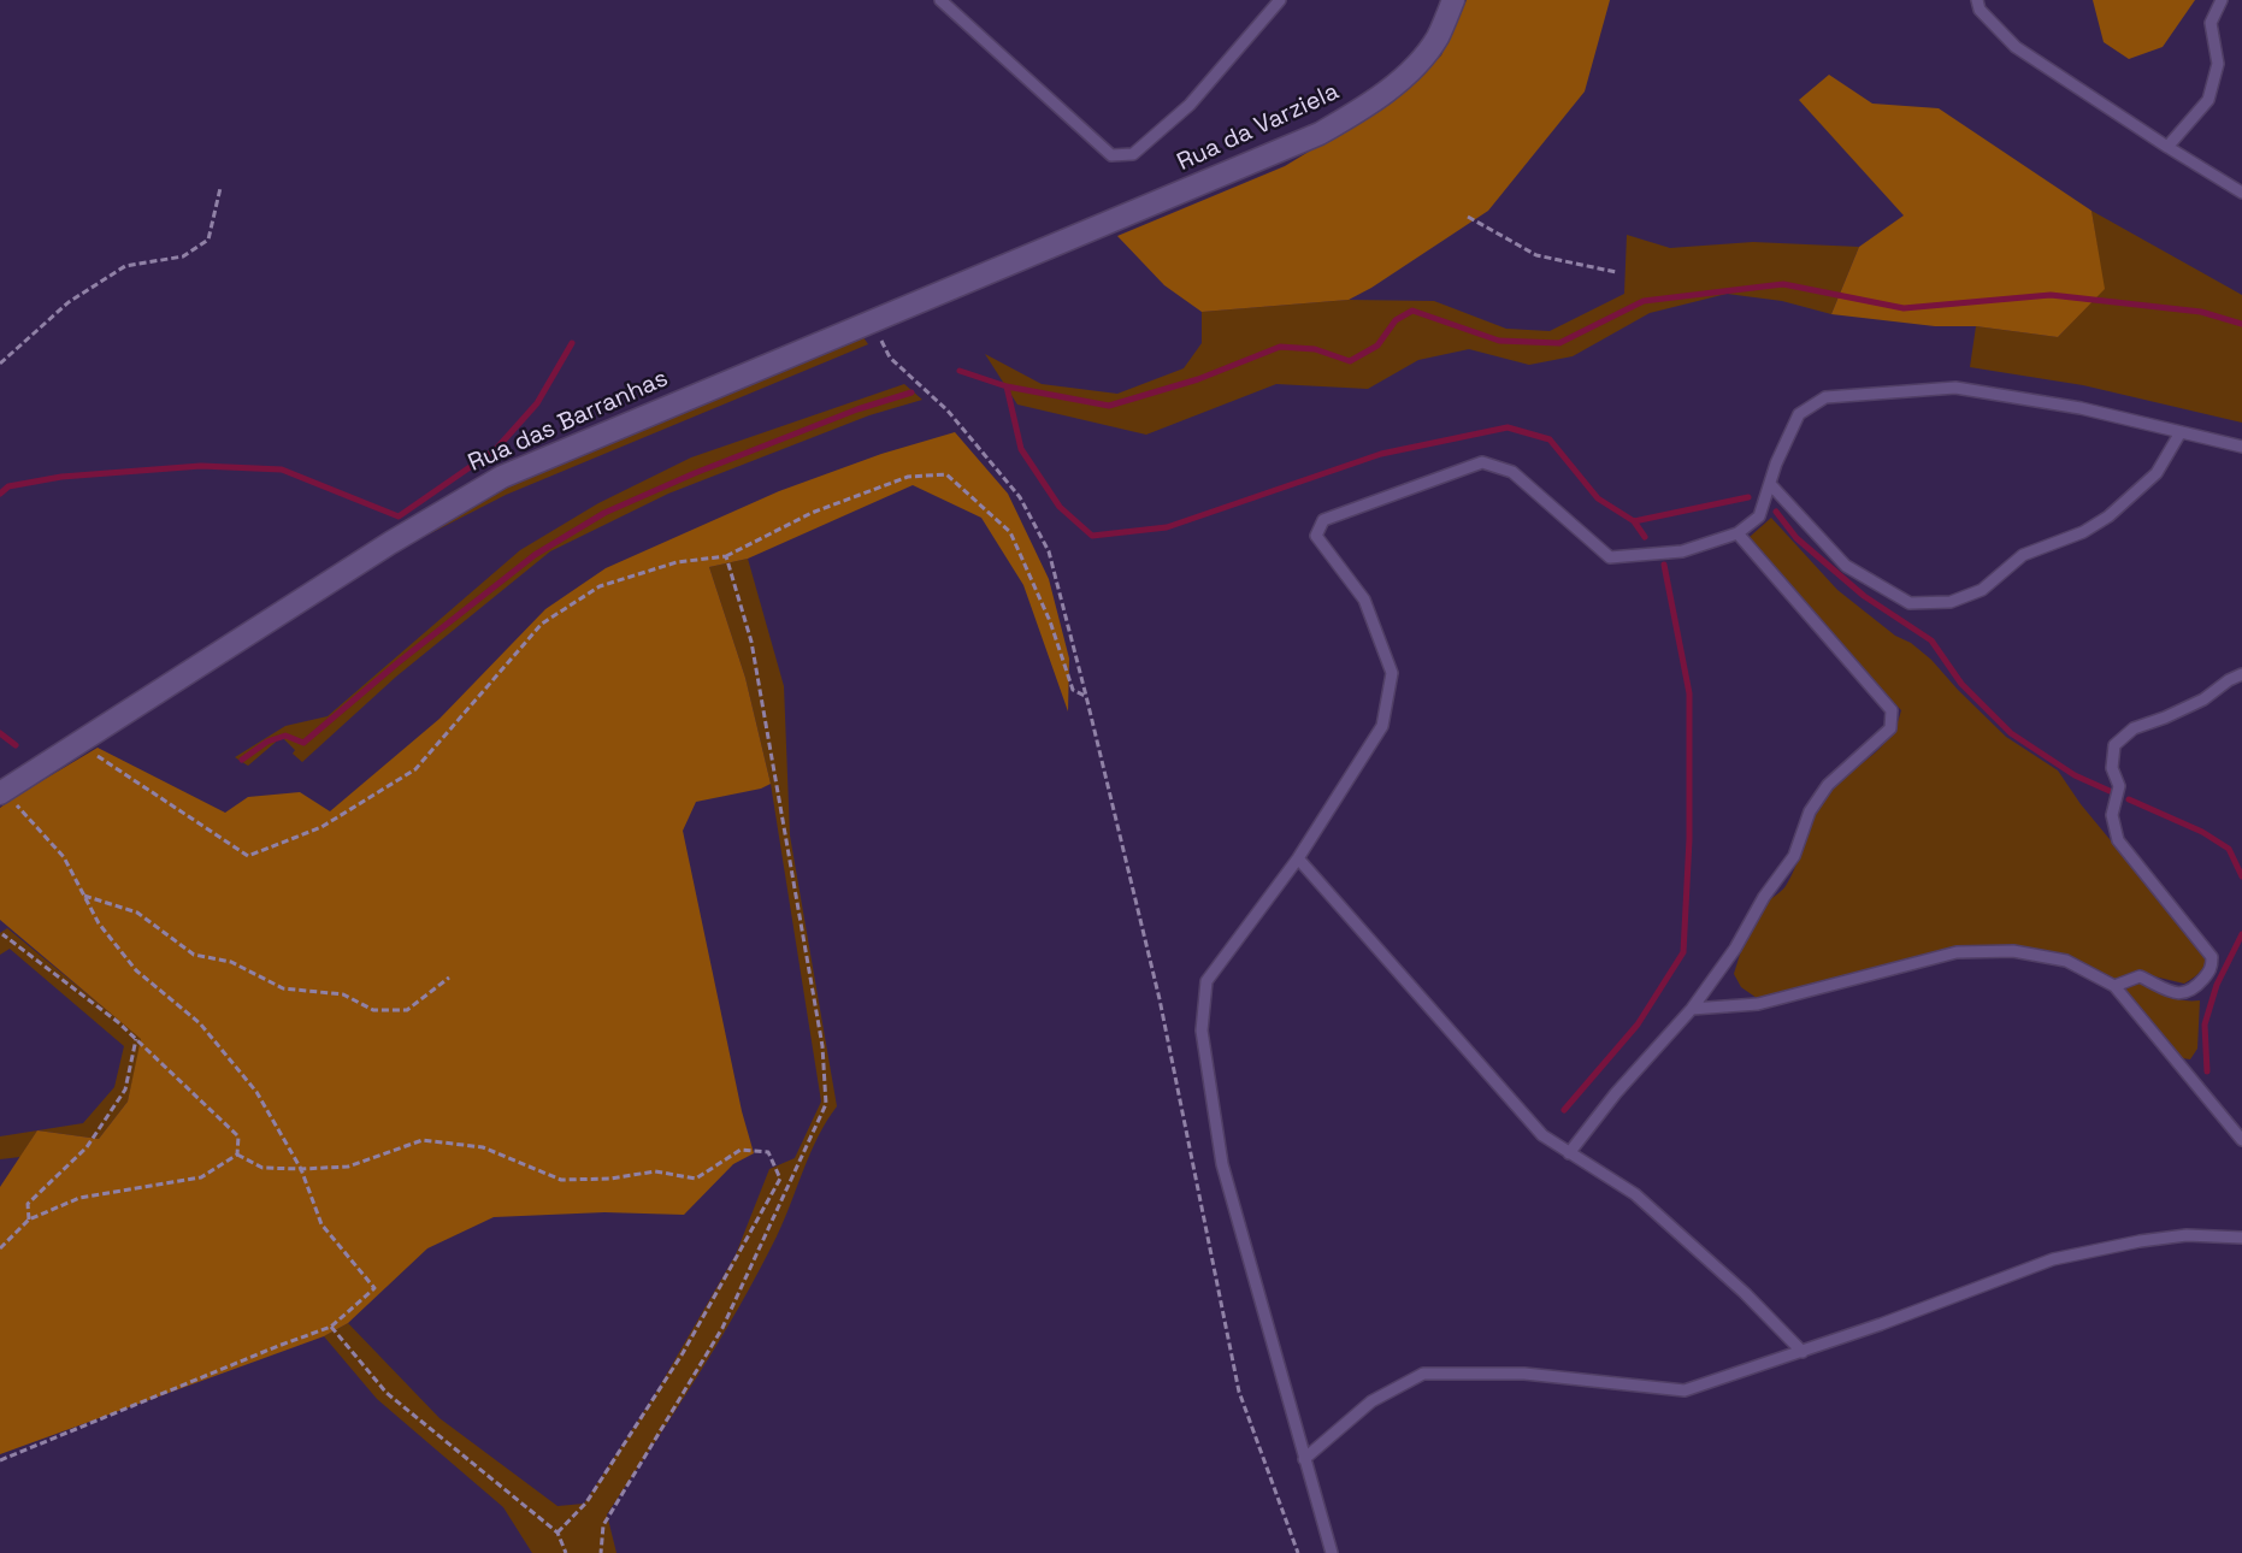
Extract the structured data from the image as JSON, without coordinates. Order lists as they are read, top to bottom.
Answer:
{
  "streets": {
    "main road": ["Rua da Varziela", "Rua das Barranhas"]
  },
  "crossings": [
    ["Rua da Varziela", "Rua das Barranhas"]
  ]
}
